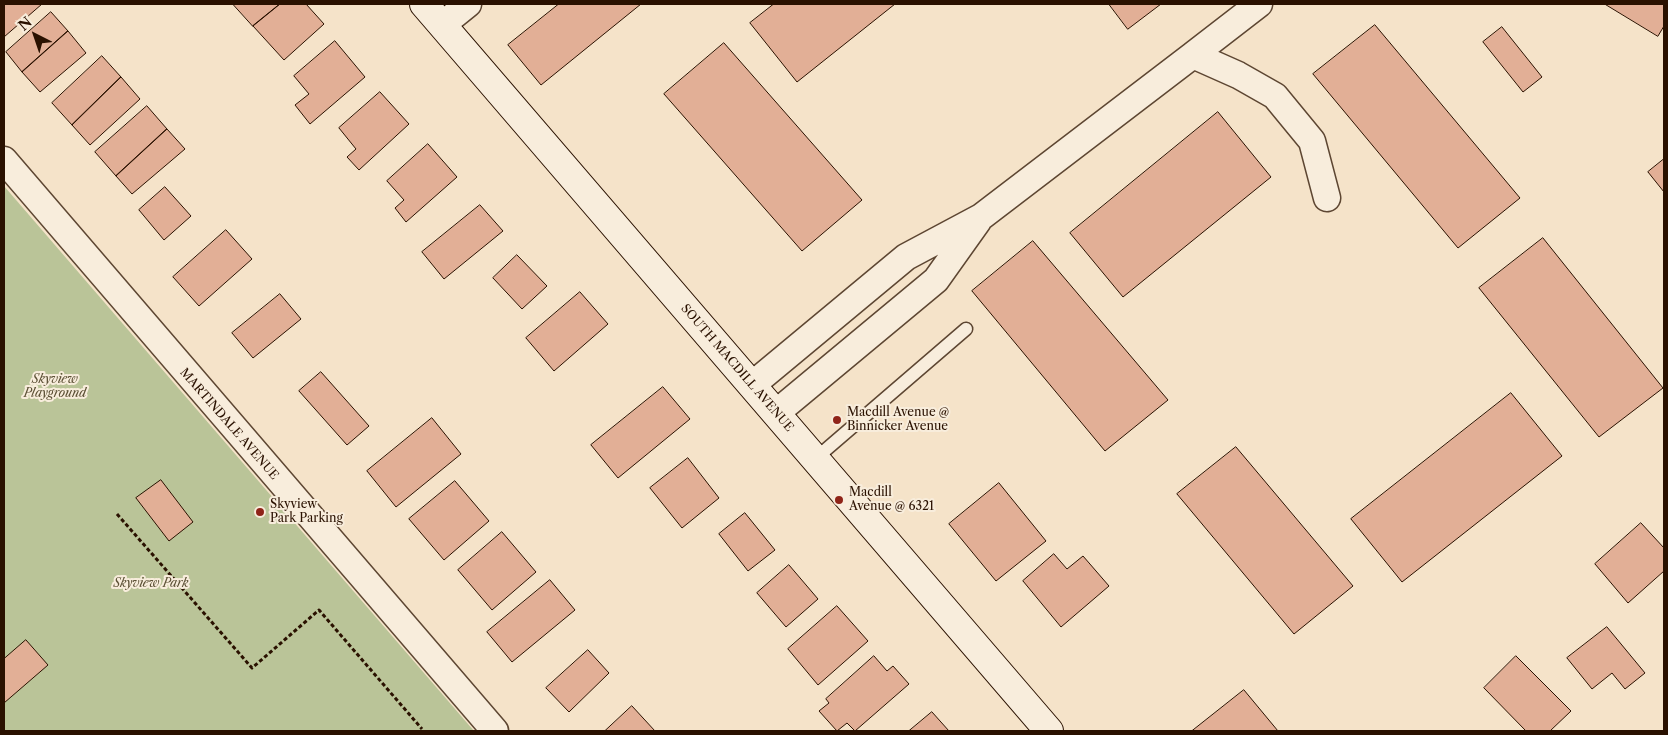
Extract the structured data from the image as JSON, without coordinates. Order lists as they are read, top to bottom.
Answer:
{
  "streets": {
    "street": ["SOUTH MACDILL AVENUE", "MARTINDALE AVENUE"]
  },
  "parks": ["Skyview Playground", "Skyview Park"],
  "places": ["Macdill Avenue @ Binnicker Avenue", "Macdill Avenue @ 6321", "Skyview Park Parking"],
  "north": "top left"
}
